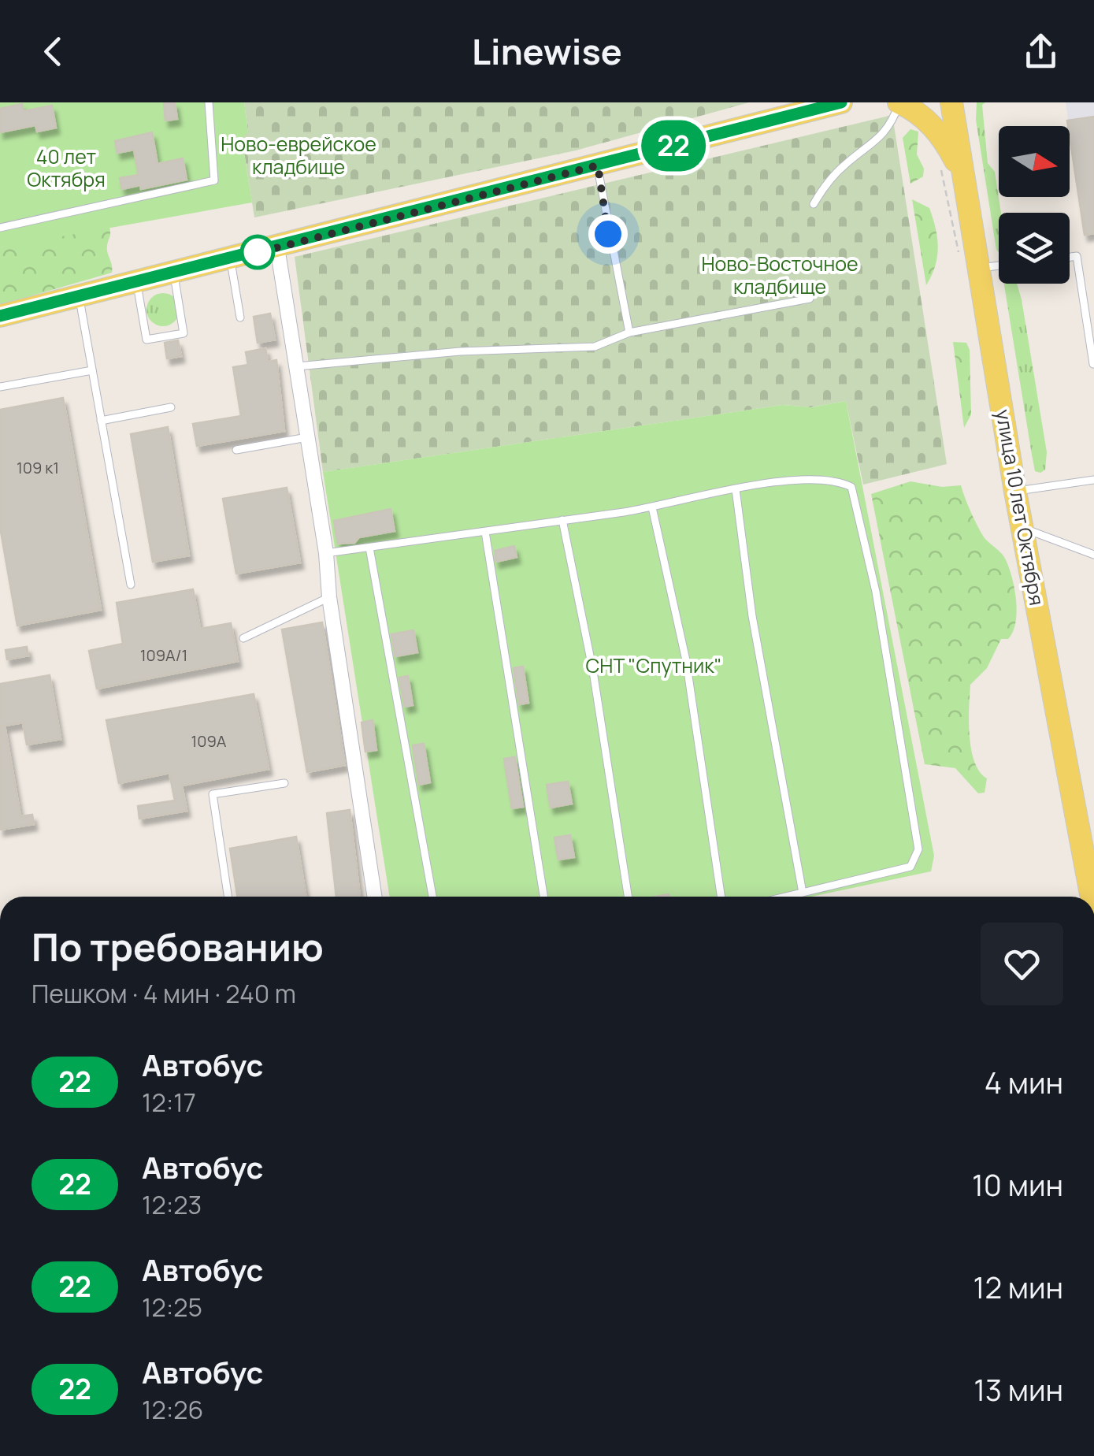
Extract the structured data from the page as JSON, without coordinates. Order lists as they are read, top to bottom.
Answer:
{
  "streets": {
    "main road": ["улица 10 лет Октября"]
  },
  "parks": [
    "Ново-еврейское кладбище",
    "40 лет Октября",
    "Ново-Восточное кладбище",
    "СНТ \"Спутник\""
  ],
  "lines": ["bus line 22"],
  "house_numbers": ["109 к1", "109А/1", "109А"],
  "north": "right",
  "page": {
    "header": "Linewise",
    "on_map": "22",
    "heading": ["По требованию", "Пешком · 4 мин · 240 m"],
    "list": [
      {
        "mark": "22",
        "name": "Автобус",
        "note": "12:17",
        "value": "4 мин"
      },
      {
        "mark": "22",
        "name": "Автобус",
        "note": "12:23",
        "value": "10 мин"
      },
      {
        "mark": "22",
        "name": "Автобус",
        "note": "12:25",
        "value": "12 мин"
      },
      {
        "mark": "22",
        "name": "Автобус",
        "note": "12:26",
        "value": "13 мин"
      }
    ]
  }
}
